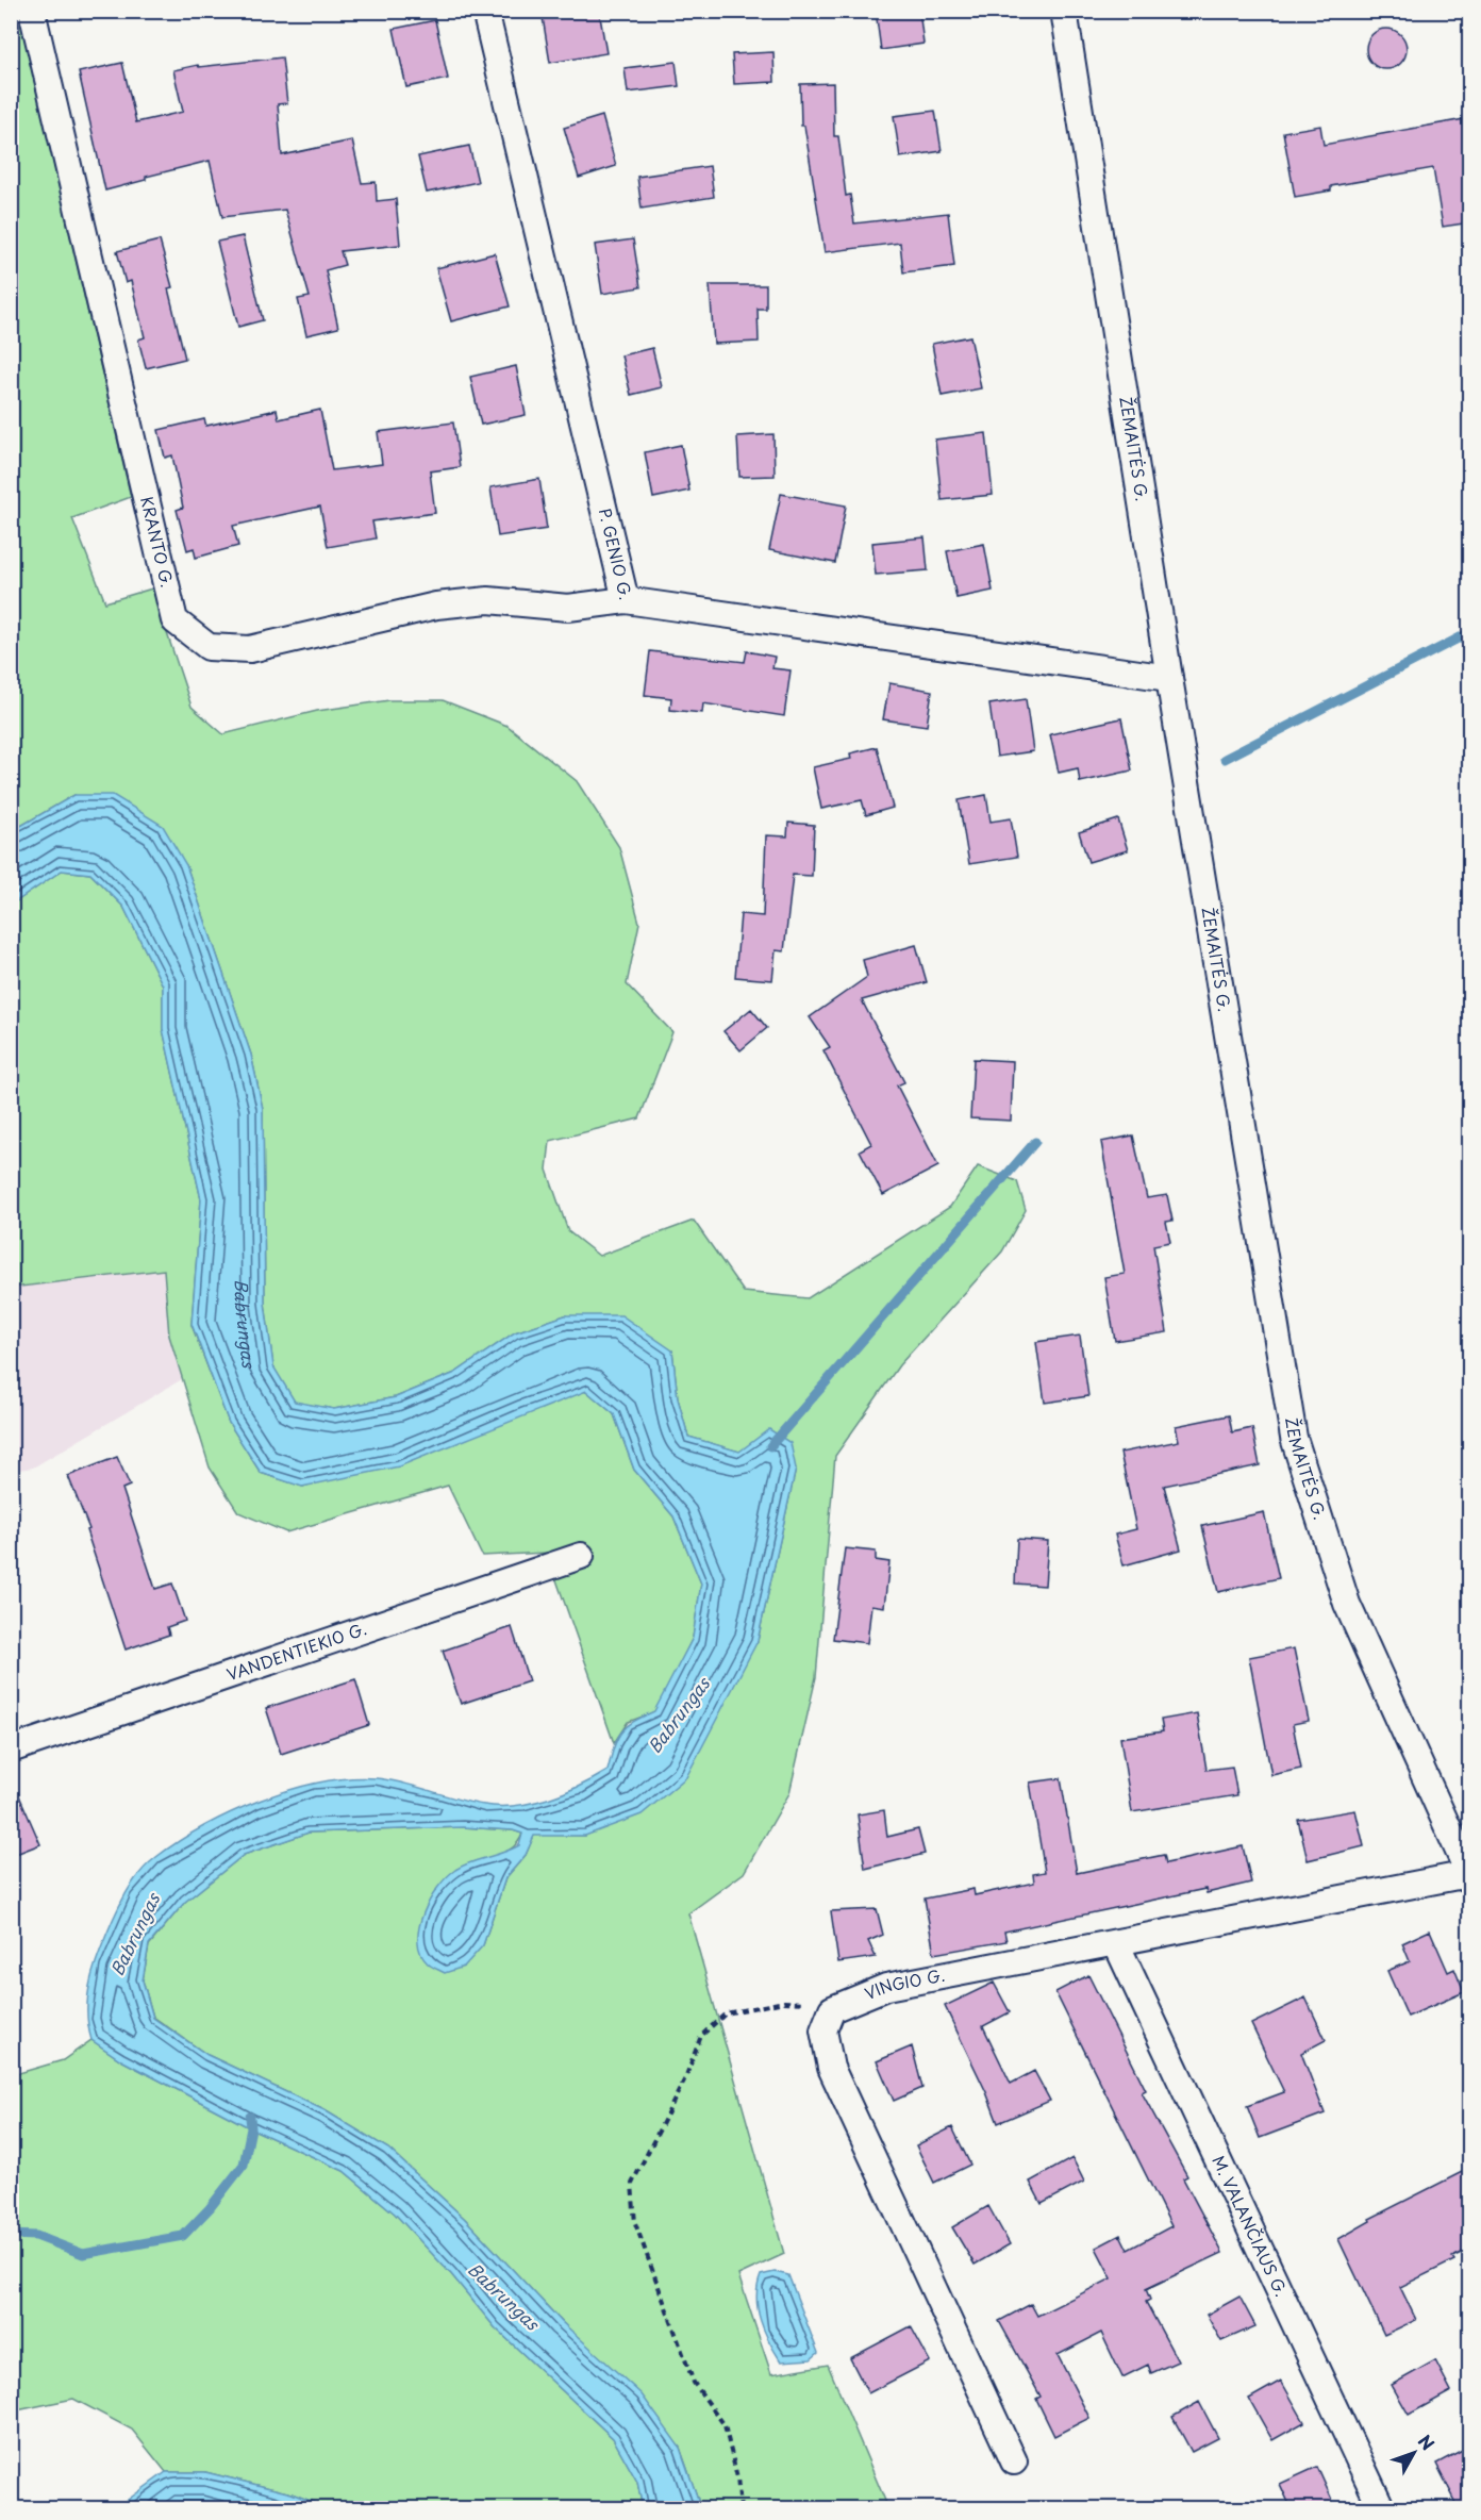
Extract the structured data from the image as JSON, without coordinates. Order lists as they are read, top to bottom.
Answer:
{
  "streets": {
    "street": [
      "ŽEMAITĖS G.",
      "KRANTO G.",
      "P. GENIO G.",
      "VANDENTIEKIO G.",
      "VINGIO G.",
      "M. VALANČIAUS G."
    ]
  },
  "crossings": [
    ["ŽEMAITĖS G.", "P. GENIO G."],
    ["ŽEMAITĖS G.", "VINGIO G."],
    ["KRANTO G.", "P. GENIO G."],
    ["VINGIO G.", "M. VALANČIAUS G."]
  ],
  "water": ["Babrungas"],
  "north": "top right"
}
